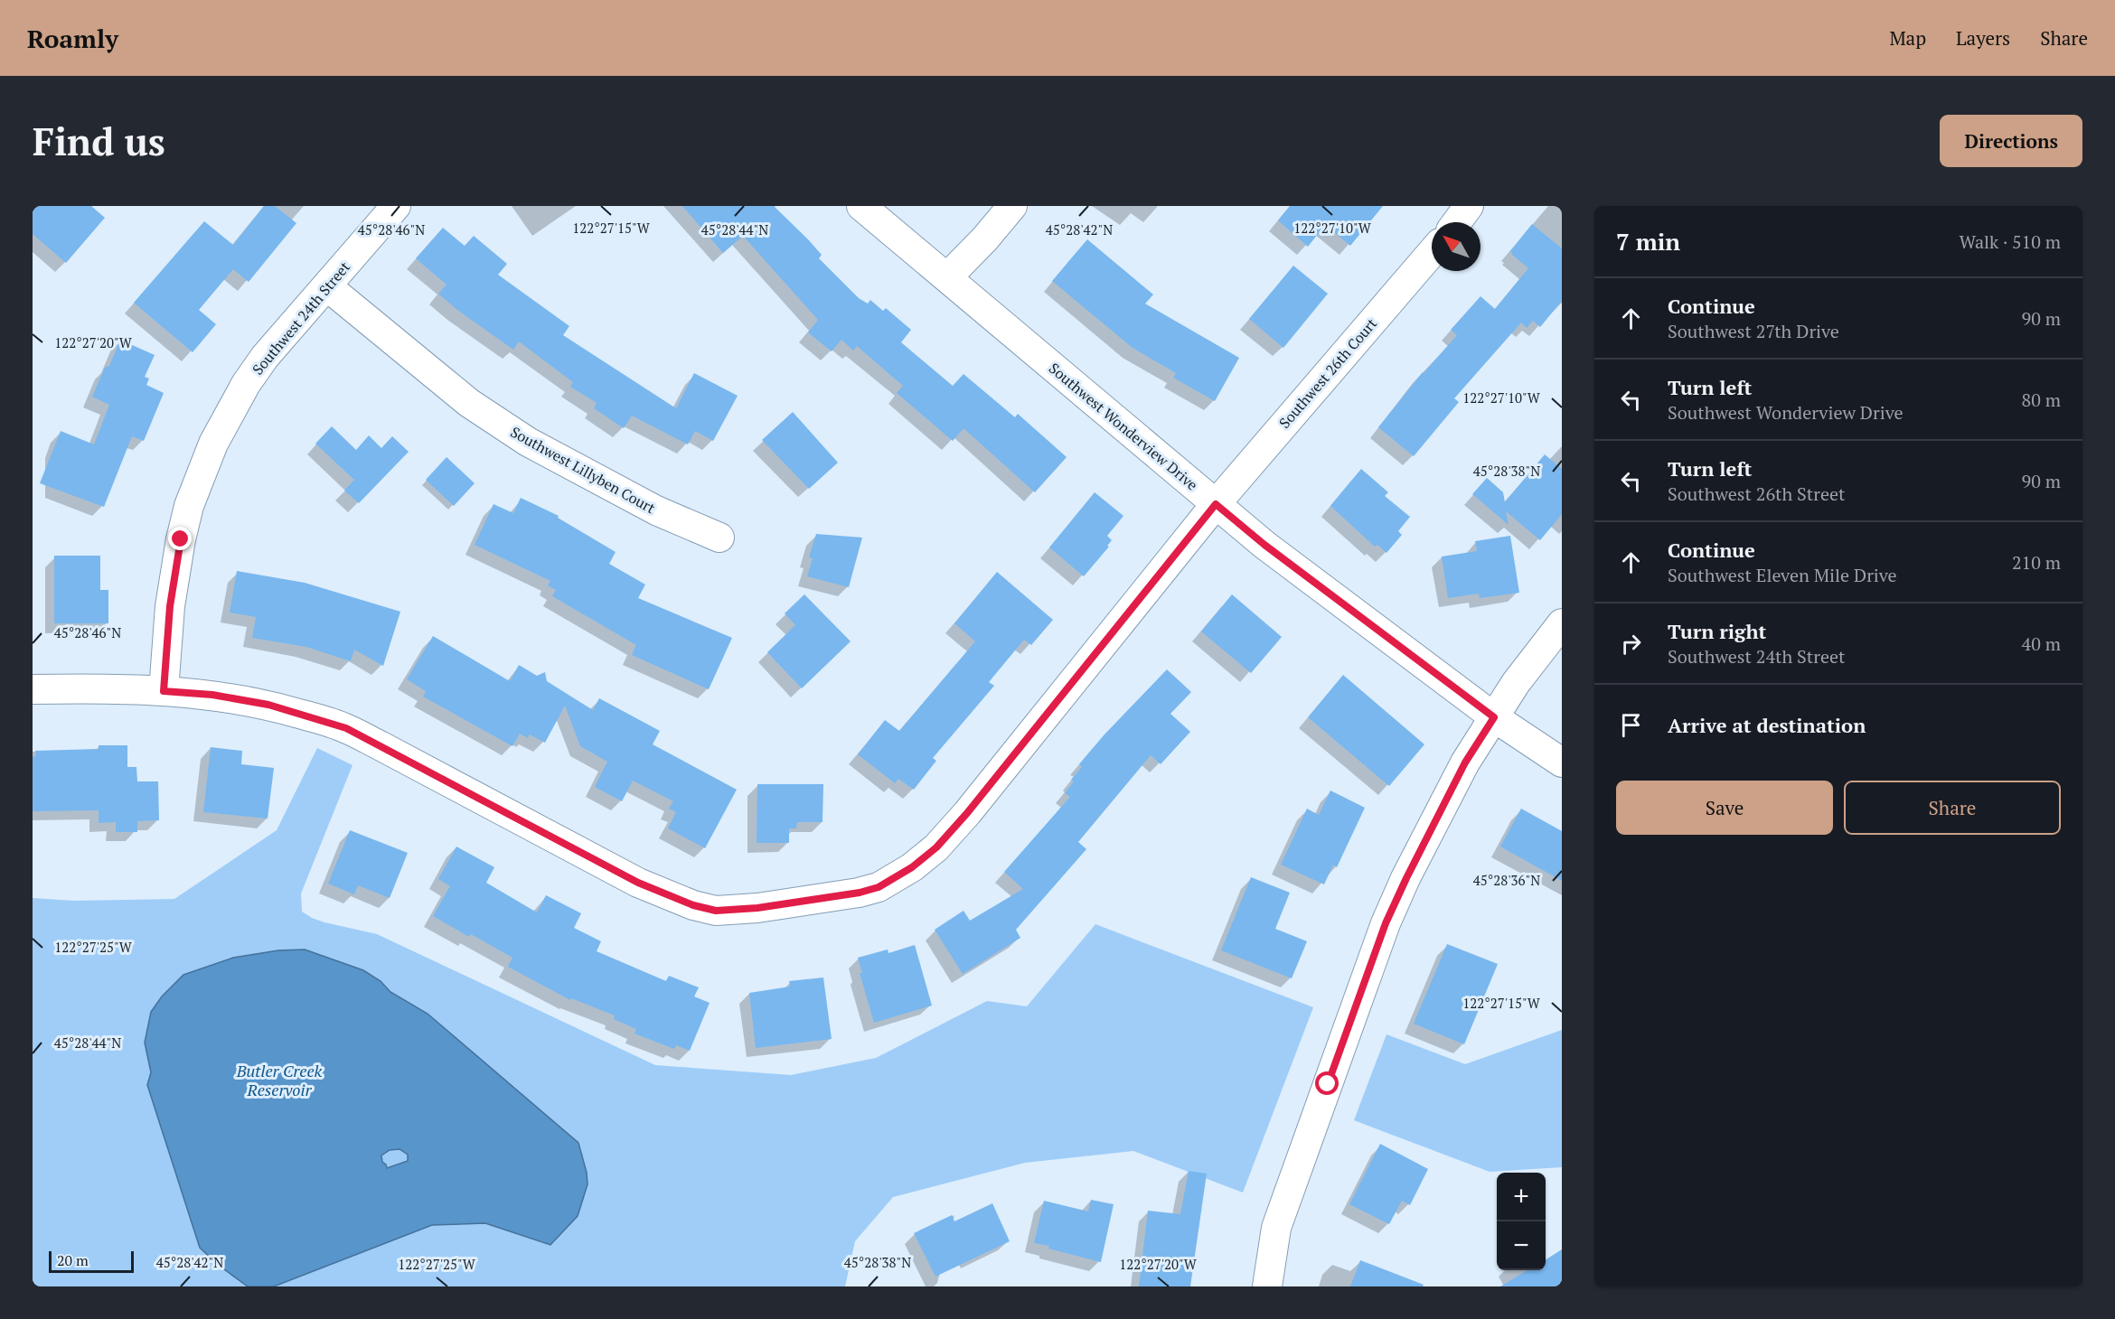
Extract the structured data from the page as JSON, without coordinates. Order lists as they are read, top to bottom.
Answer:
{
  "streets": {
    "street": [
      "Southwest 24th Street",
      "Southwest 26th Court",
      "Southwest Wonderview Drive",
      "Southwest Lillyben Court"
    ]
  },
  "crossings": [
    ["Southwest 24th Street", "Southwest 26th Court"],
    ["Southwest 24th Street", "Southwest Lillyben Court"],
    ["Southwest 26th Court", "Southwest Wonderview Drive"]
  ],
  "water": ["Butler Creek Reservoir"],
  "scale_bar": "20 m",
  "north": "top left",
  "page": {
    "header": "Roamly",
    "nav": ["Map", "Layers", "Share"],
    "buttons": [
      "Directions",
      ["Save", "Share"]
    ],
    "title": "Find us",
    "heading": ["7 min", "Walk · 510 m"],
    "list": [
      ["Continue", "Southwest 27th Drive", "90 m"],
      ["Turn left", "Southwest Wonderview Drive", "80 m"],
      ["Turn left", "Southwest 26th Street", "90 m"],
      ["Continue", "Southwest Eleven Mile Drive", "210 m"],
      ["Turn right", "Southwest 24th Street", "40 m"],
      "Arrive at destination"
    ],
    "map_buttons": ["+", "−"],
    "scale": "20 m"
  },
  "coordinates": [
    "122°27'15\"W",
    "122°27'10\"W",
    "45°28'46\"N",
    "45°28'44\"N",
    "45°28'42\"N",
    "122°27'20\"W",
    "45°28'38\"N",
    "45°28'36\"N",
    "122°27'25\"W"
  ]
}
